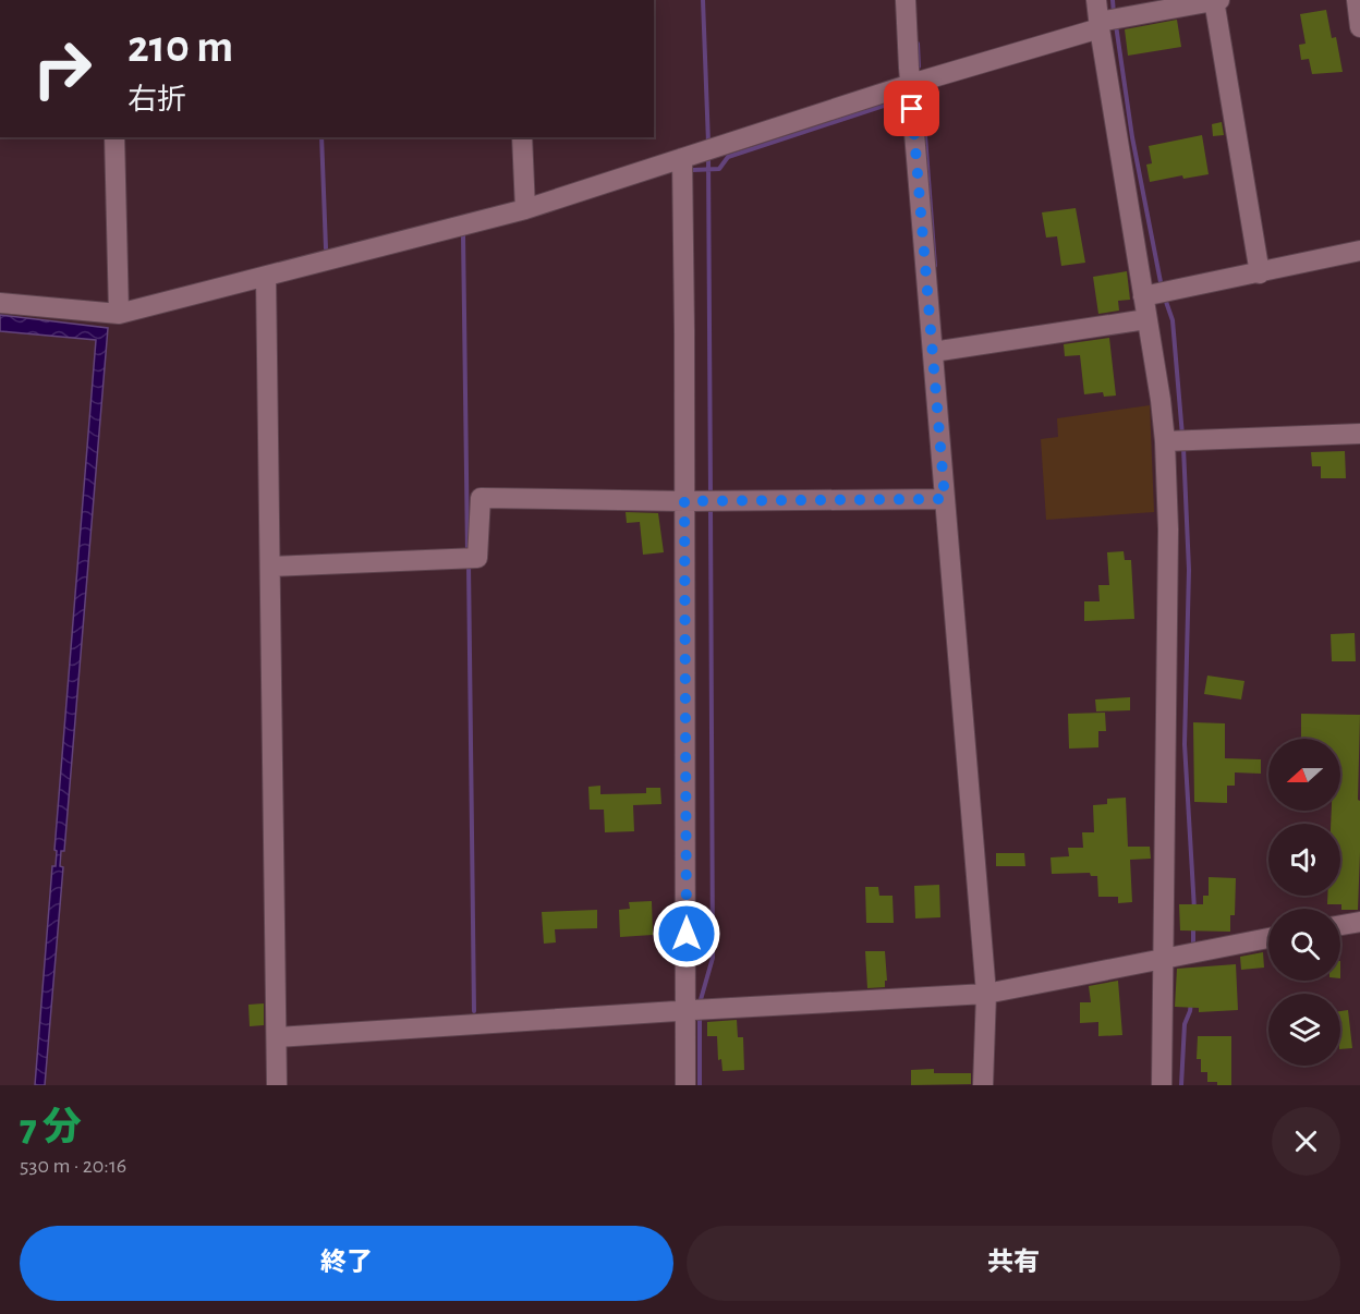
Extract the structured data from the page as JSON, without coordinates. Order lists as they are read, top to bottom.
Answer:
{
  "north": "left",
  "page": {
    "turn": ["210 m", "右折"],
    "heading": ["7 分", "530 m · 20:16"],
    "buttons": ["終了", "共有"]
  }
}
